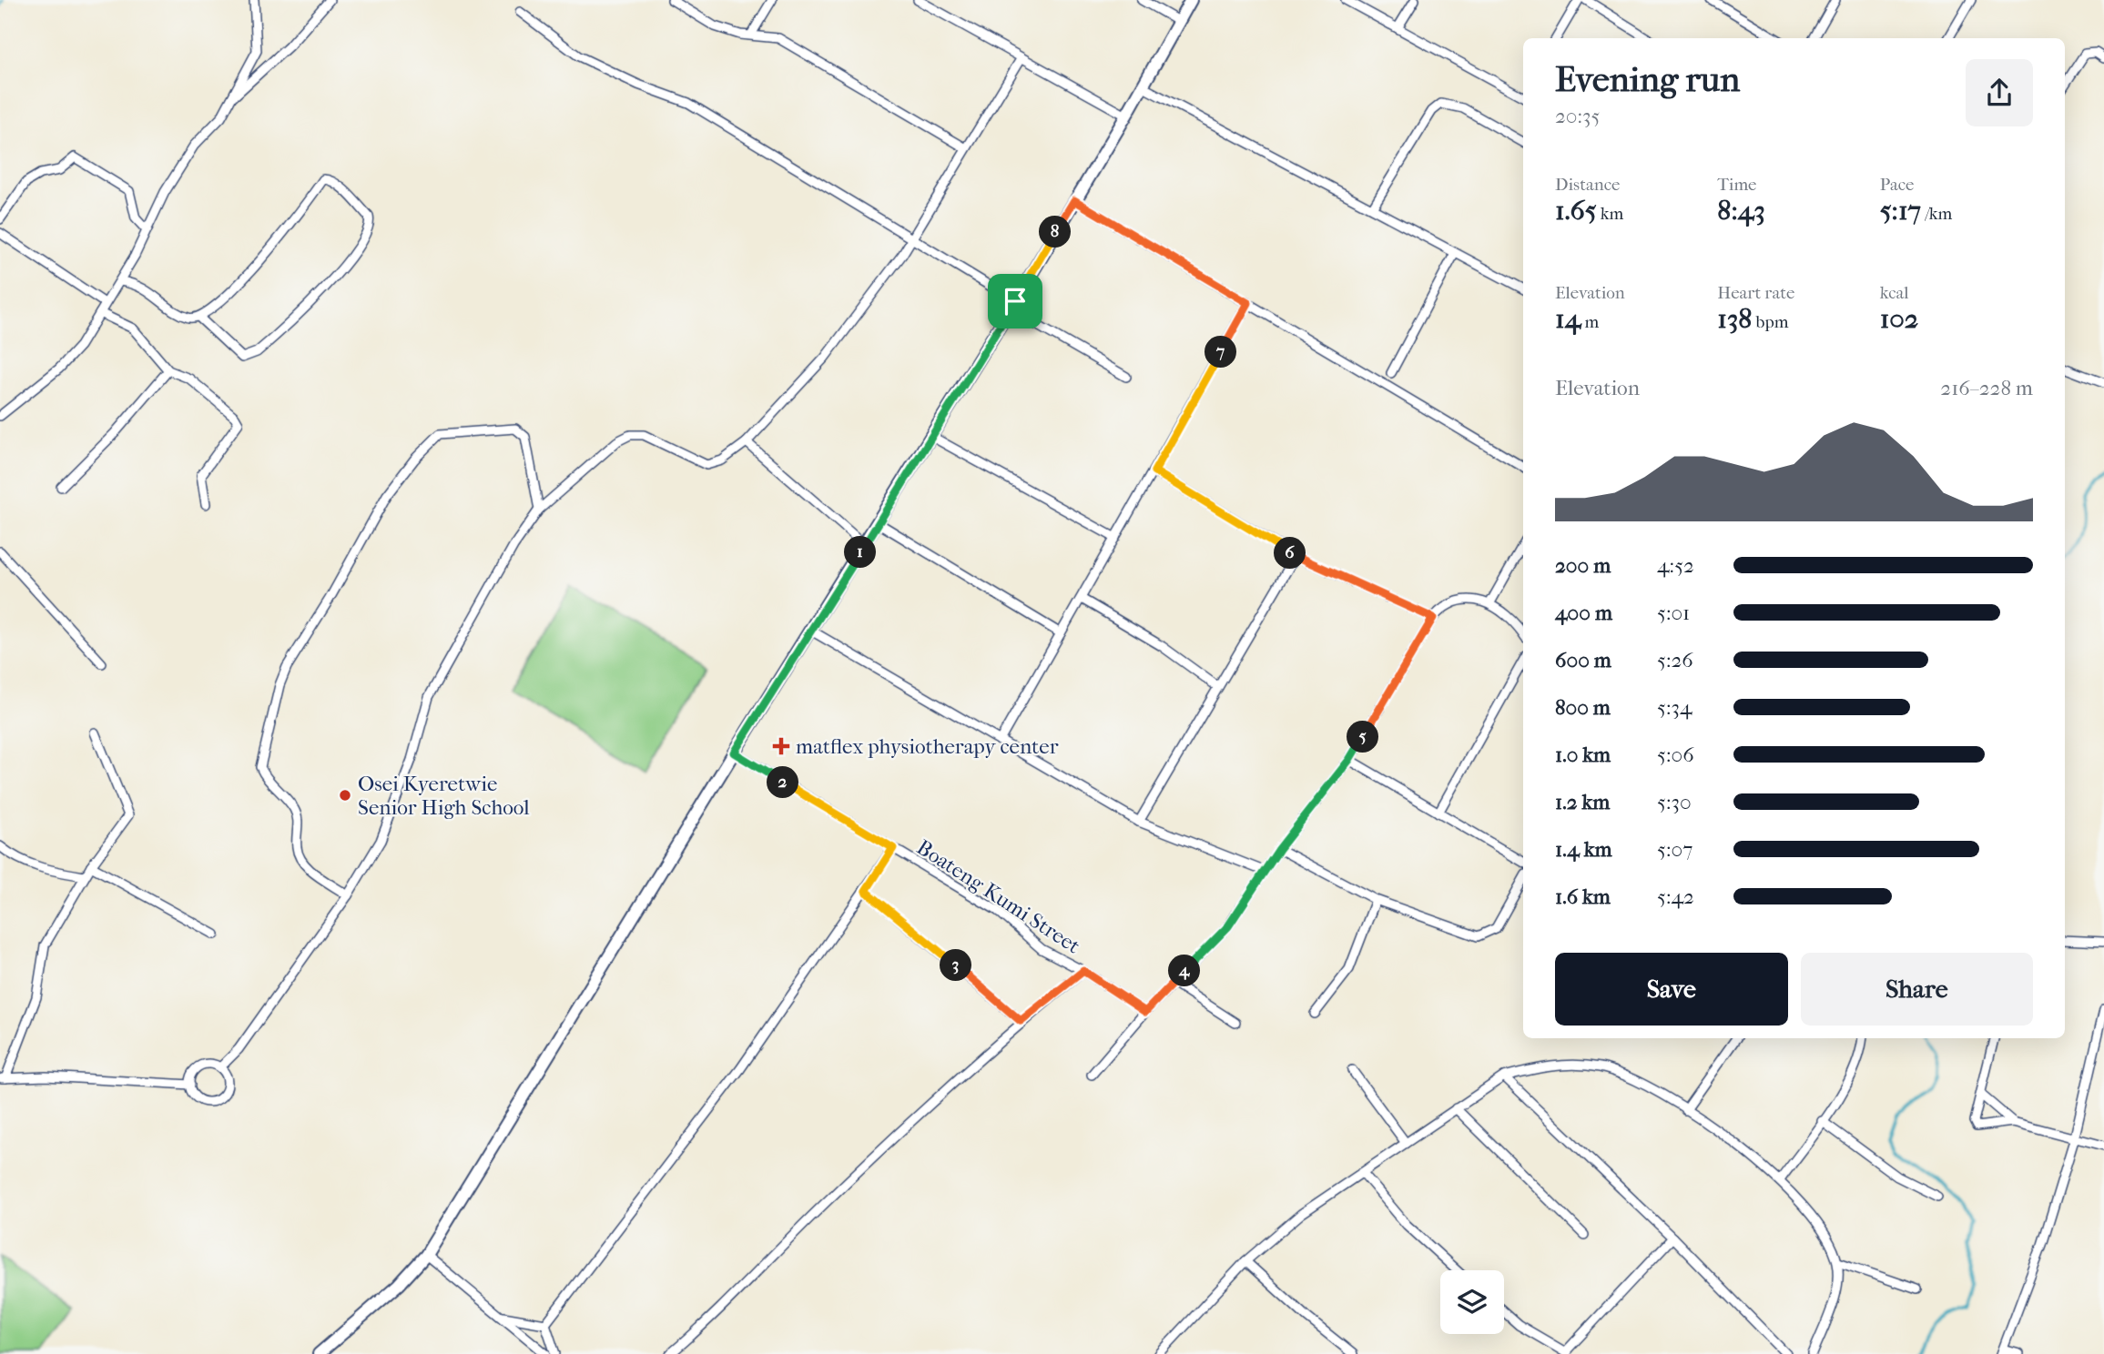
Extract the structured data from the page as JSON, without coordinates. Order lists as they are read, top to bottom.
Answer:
{
  "streets": {
    "street": ["Boateng Kumi Street"]
  },
  "places": {
    "health": ["matflex physiotherapy center"],
    "other": ["Osei Kyeretwie Senior High School"]
  },
  "page": {
    "heading": ["Evening run", "20:35"],
    "stats": [
      ["Distance", "1.65 km"],
      ["Time", "8:43"],
      ["Pace", "5:17 /km"],
      ["Elevation", "14 m"],
      ["Heart rate", "138 bpm"],
      ["kcal", "102"]
    ],
    "pins": [
      "8",
      "7",
      "1",
      "6",
      "5",
      "2",
      "3",
      "4"
    ],
    "chart": ["Elevation", "216–228 m"],
    "list": [
      {
        "name": "200 m",
        "note": "4:52"
      },
      {
        "name": "400 m",
        "note": "5:01"
      },
      {
        "name": "600 m",
        "note": "5:26"
      },
      {
        "name": "800 m",
        "note": "5:34"
      },
      {
        "name": "1.0 km",
        "note": "5:06"
      },
      {
        "name": "1.2 km",
        "note": "5:30"
      },
      {
        "name": "1.4 km",
        "note": "5:07"
      },
      {
        "name": "1.6 km",
        "note": "5:42"
      }
    ],
    "buttons": ["Save", "Share"]
  }
}
